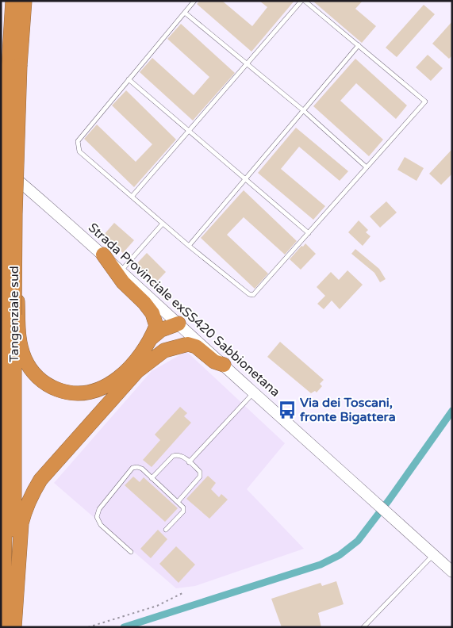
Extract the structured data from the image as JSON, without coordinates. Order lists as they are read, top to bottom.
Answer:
{
  "streets": {
    "highway": ["Tangenziale sud"],
    "main road": ["Strada Provinciale exSS420 Sabbionetana"]
  },
  "places": {
    "bus stop": ["Via dei Toscani, fronte Bigattera"]
  }
}
